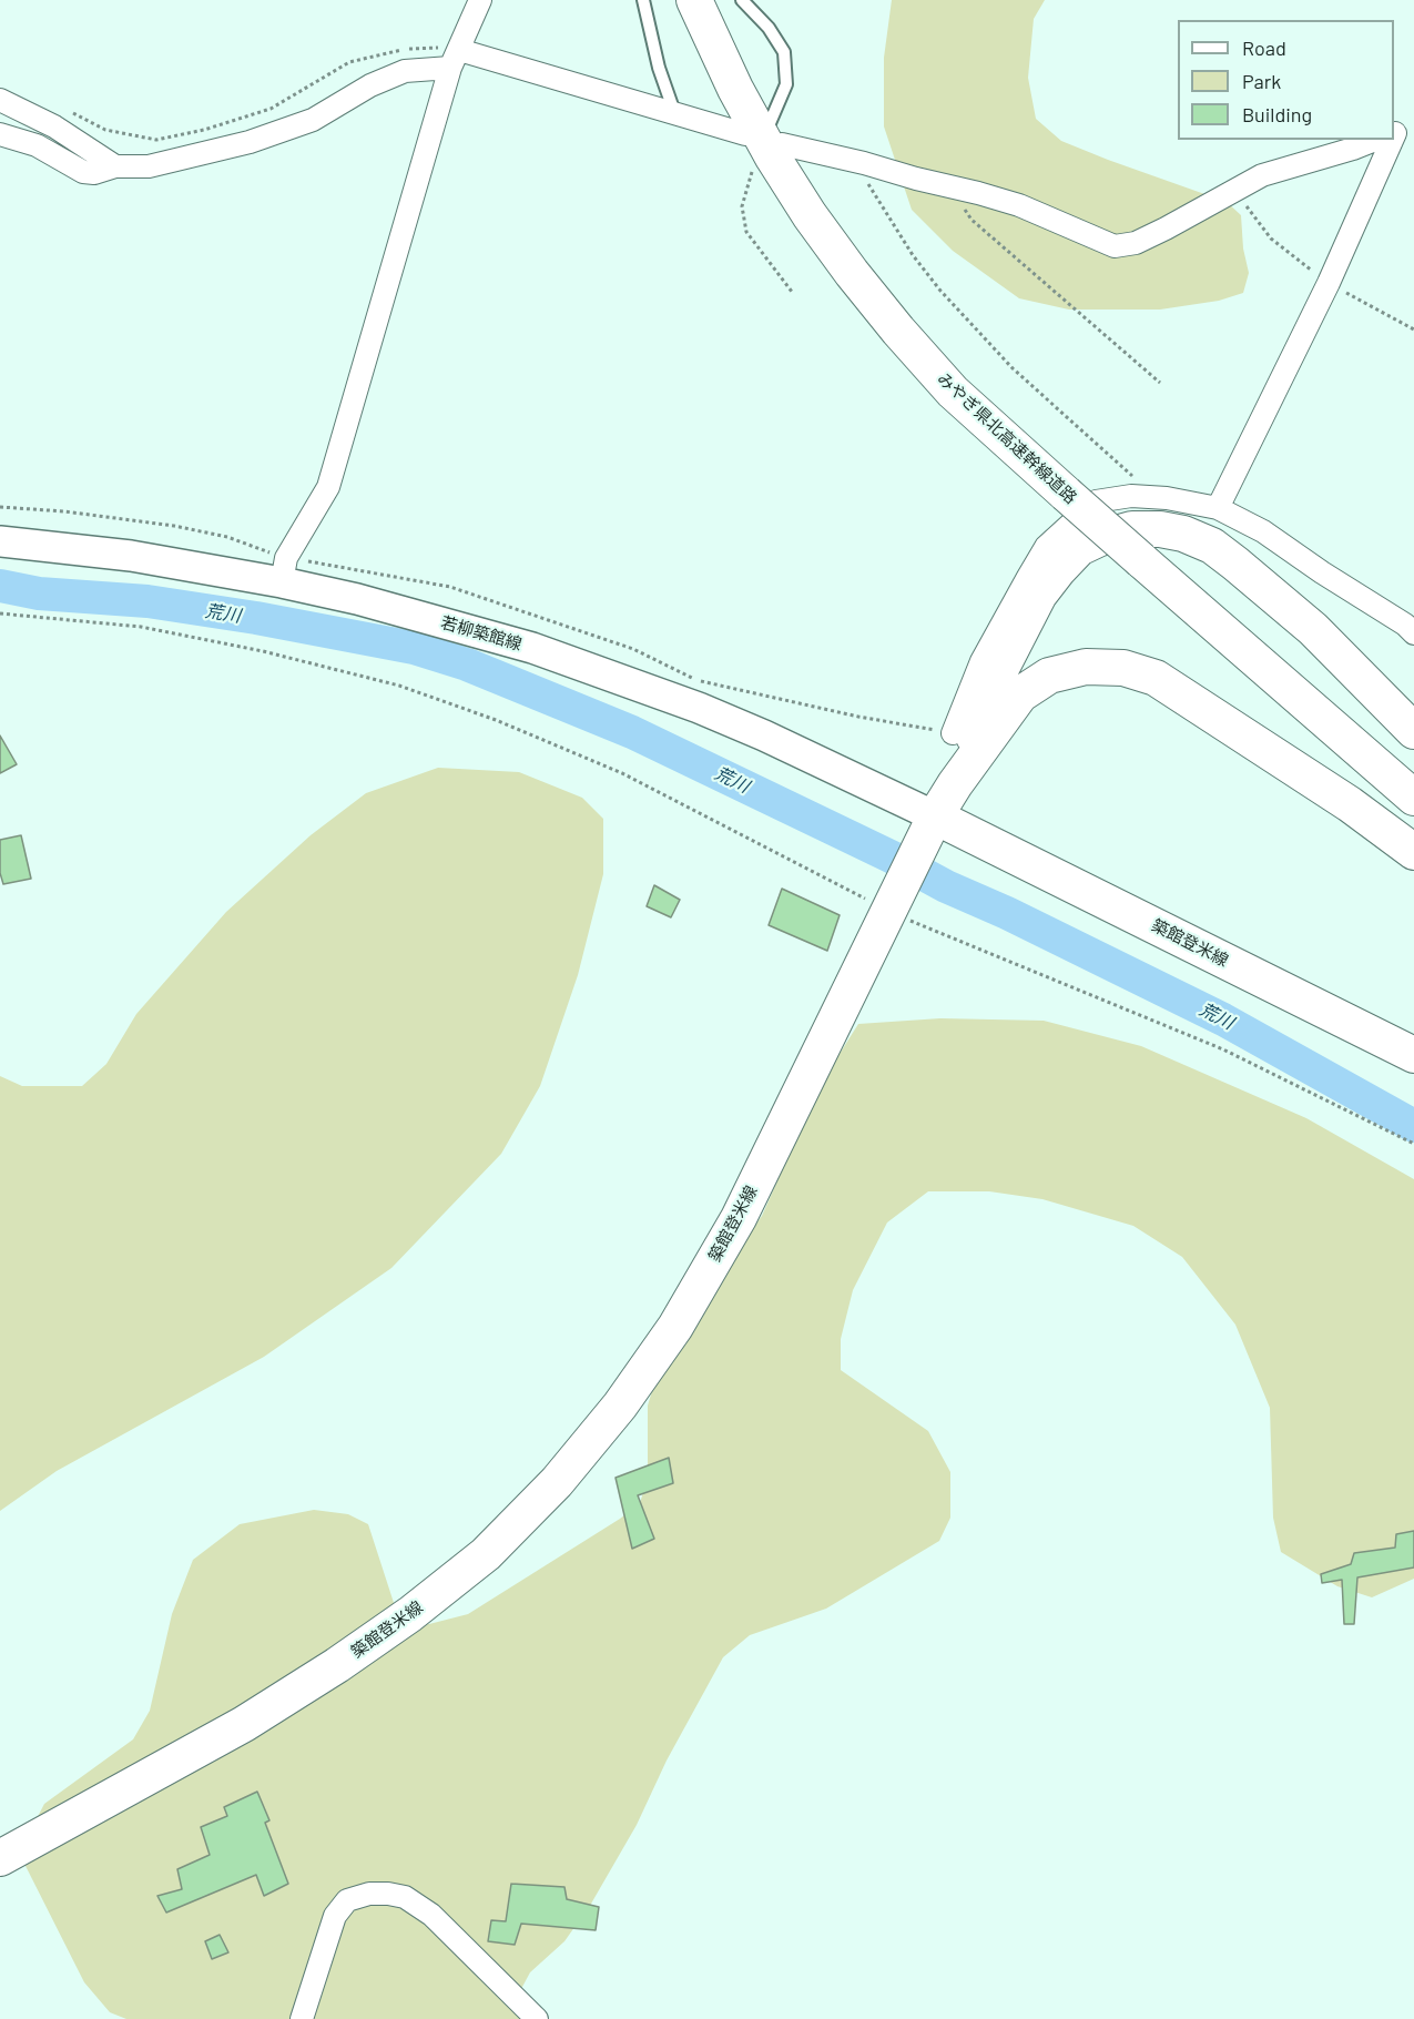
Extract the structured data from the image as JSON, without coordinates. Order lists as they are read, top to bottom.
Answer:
{
  "streets": {
    "main road": ["みやぎ県北高速幹線道路", "若柳築館線", "築館登米線"]
  },
  "crossings": [
    ["若柳築館線", "築館登米線"]
  ],
  "water": ["荒川"],
  "legend": ["Road", "Park", "Building"]
}
